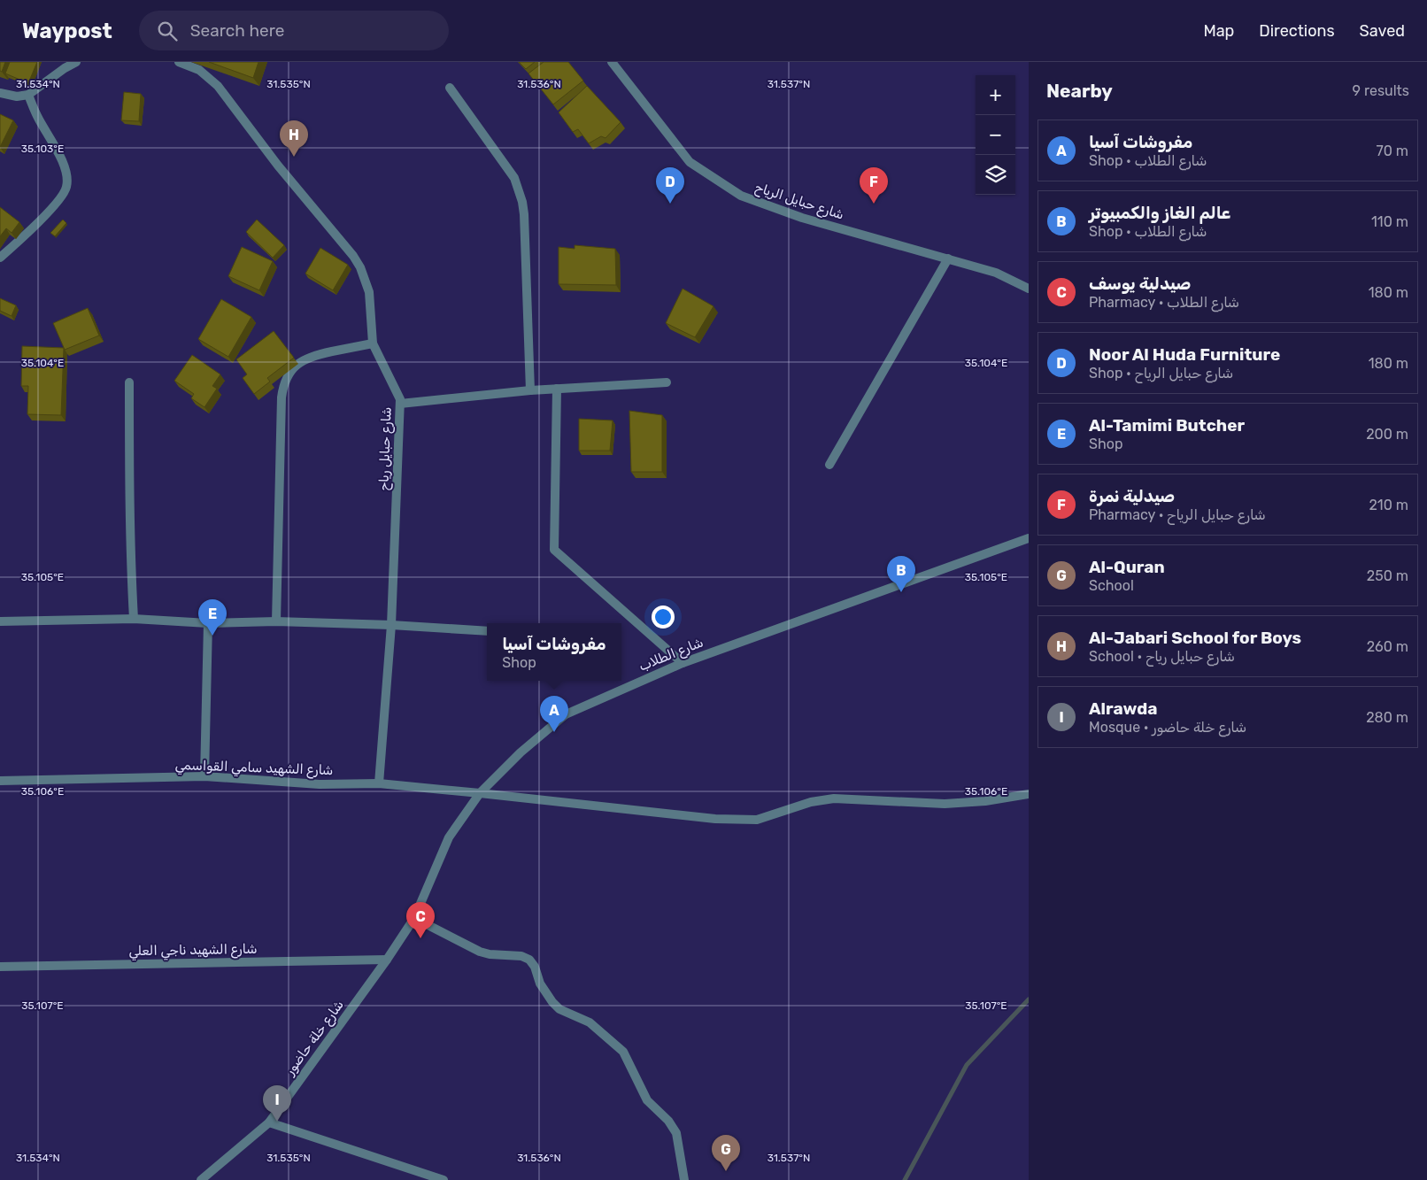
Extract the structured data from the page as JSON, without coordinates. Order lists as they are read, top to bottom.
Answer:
{
  "streets": {
    "street": [
      "شارع حبايل الرياح",
      "شارع حبايل رياح",
      "شارع الطلاب",
      "شارع الشهيد سامي القواسمي",
      "شارع الشهيد ناجي العلي",
      "شارع خلة حاضور"
    ]
  },
  "crossings": [
    ["شارع حبايل رياح", "شارع الشهيد سامي القواسمي"],
    ["شارع الطلاب", "شارع الشهيد سامي القواسمي"],
    ["شارع الطلاب", "شارع الشهيد ناجي العلي"],
    ["شارع الطلاب", "شارع خلة حاضور"],
    ["شارع الشهيد ناجي العلي", "شارع خلة حاضور"]
  ],
  "page": {
    "header": "Waypost",
    "search": "Search here",
    "nav": ["Map", "Directions", "Saved"],
    "heading": ["Nearby", "9 results"],
    "map_buttons": ["+", "−"],
    "list": [
      {
        "mark": "A",
        "name": "مفروشات آسيا",
        "note": "Shop · شارع الطلاب",
        "value": "70 m"
      },
      {
        "mark": "B",
        "name": "عالم الغاز والكمبيوتر",
        "note": "Shop · شارع الطلاب",
        "value": "110 m"
      },
      {
        "mark": "C",
        "name": "صيدلية يوسف",
        "note": "Pharmacy · شارع الطلاب",
        "value": "180 m"
      },
      {
        "mark": "D",
        "name": "Noor Al Huda Furniture",
        "note": "Shop · شارع حبايل الرياح",
        "value": "180 m"
      },
      {
        "mark": "E",
        "name": "Al-Tamimi Butcher",
        "note": "Shop",
        "value": "200 m"
      },
      {
        "mark": "F",
        "name": "صيدلية نمرة",
        "note": "Pharmacy · شارع حبايل الرياح",
        "value": "210 m"
      },
      {
        "mark": "G",
        "name": "Al-Quran",
        "note": "School",
        "value": "250 m"
      },
      {
        "mark": "H",
        "name": "Al-Jabari School for Boys",
        "note": "School · شارع حبايل رياح",
        "value": "260 m"
      },
      {
        "mark": "I",
        "name": "Alrawda",
        "note": "Mosque · شارع خلة حاضور",
        "value": "280 m"
      }
    ],
    "pins": [
      "H",
      "D",
      "F",
      "B",
      "E",
      "A",
      "C",
      "I",
      "G"
    ],
    "popup": ["مفروشات آسيا", "Shop"]
  },
  "coordinates": [
    "31.534°N",
    "31.535°N",
    "31.536°N",
    "31.537°N",
    "35.103°E",
    "35.104°E",
    "35.105°E",
    "35.106°E",
    "35.107°E"
  ]
}
